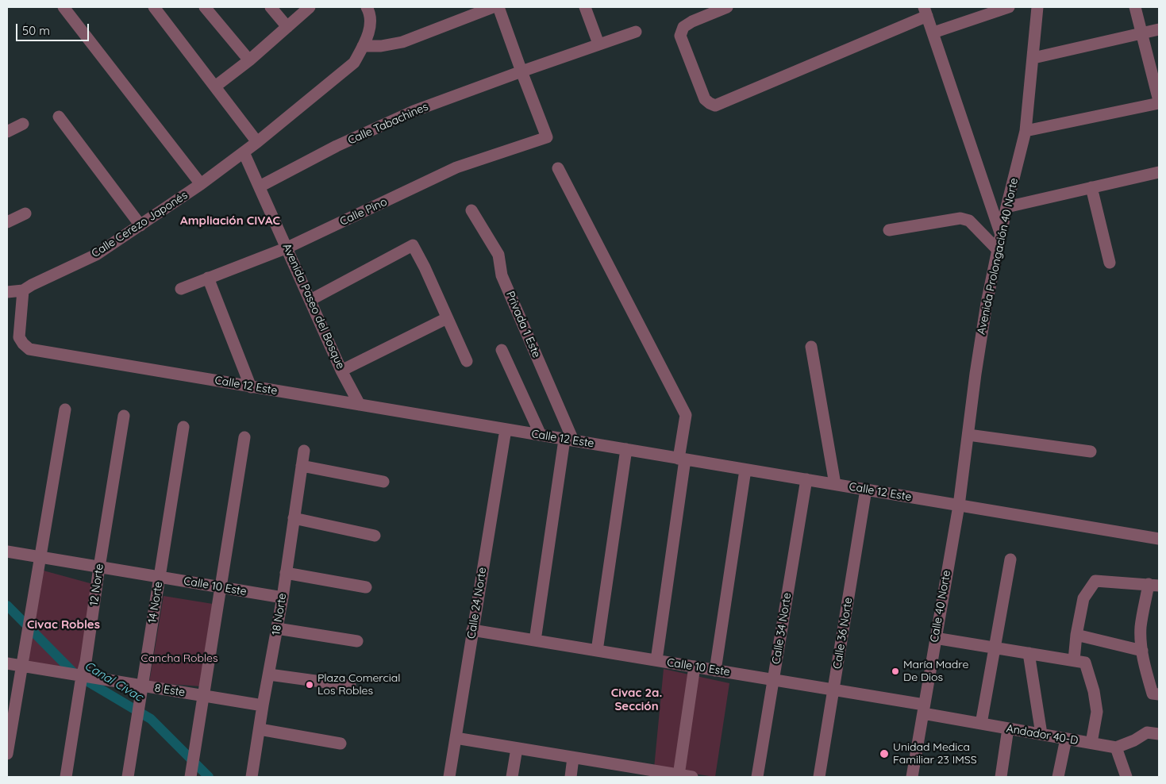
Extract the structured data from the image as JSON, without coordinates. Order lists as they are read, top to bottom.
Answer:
{
  "streets": {
    "street": [
      "Calle Tabachines",
      "Calle Pino",
      "Calle Cerezo Japonés",
      "Avenida Prolongación 40 Norte",
      "Avenida Paseo del Bosque",
      "Privada 1 Este",
      "Calle 12 Este",
      "12 Norte",
      "Calle 10 Este",
      "14 Norte",
      "Calle 24 Norte",
      "Calle 40 Norte",
      "18 Norte",
      "Calle 34 Norte",
      "Calle 36 Norte",
      "8 Este",
      "Andador 40-D"
    ]
  },
  "crossings": [
    ["Calle Tabachines", "Calle Pino"],
    ["Calle Tabachines", "Avenida Paseo del Bosque"],
    ["Calle Pino", "Avenida Paseo del Bosque"],
    ["Calle Cerezo Japonés", "Avenida Paseo del Bosque"],
    ["Calle Cerezo Japonés", "Calle 12 Este"],
    ["Avenida Prolongación 40 Norte", "Calle 12 Este"],
    ["Avenida Prolongación 40 Norte", "Calle 40 Norte"],
    ["Avenida Paseo del Bosque", "Calle 12 Este"],
    ["Privada 1 Este", "Calle 12 Este"],
    ["Calle 12 Este", "Calle 24 Norte"],
    ["Calle 12 Este", "Calle 40 Norte"],
    ["Calle 12 Este", "Calle 34 Norte"],
    ["Calle 12 Este", "Calle 36 Norte"],
    ["12 Norte", "Calle 10 Este"],
    ["12 Norte", "8 Este"],
    ["Calle 10 Este", "14 Norte"],
    ["Calle 10 Este", "Calle 24 Norte"],
    ["Calle 10 Este", "Calle 40 Norte"],
    ["Calle 10 Este", "18 Norte"],
    ["Calle 10 Este", "Calle 34 Norte"],
    ["Calle 10 Este", "Calle 36 Norte"],
    ["Calle 10 Este", "Andador 40-D"],
    ["14 Norte", "8 Este"],
    ["Calle 40 Norte", "Andador 40-D"],
    ["18 Norte", "8 Este"]
  ],
  "districts": ["Ampliación CIVAC", "Civac Robles", "Civac 2a. Sección"],
  "water": ["Canal Civac"],
  "parks": ["Cancha Robles"],
  "places": ["María Madre De Dios", "Plaza Comercial Los Robles", "Unidad Medica Familiar 23 IMSS"],
  "scale_bar": "50 m"
}
